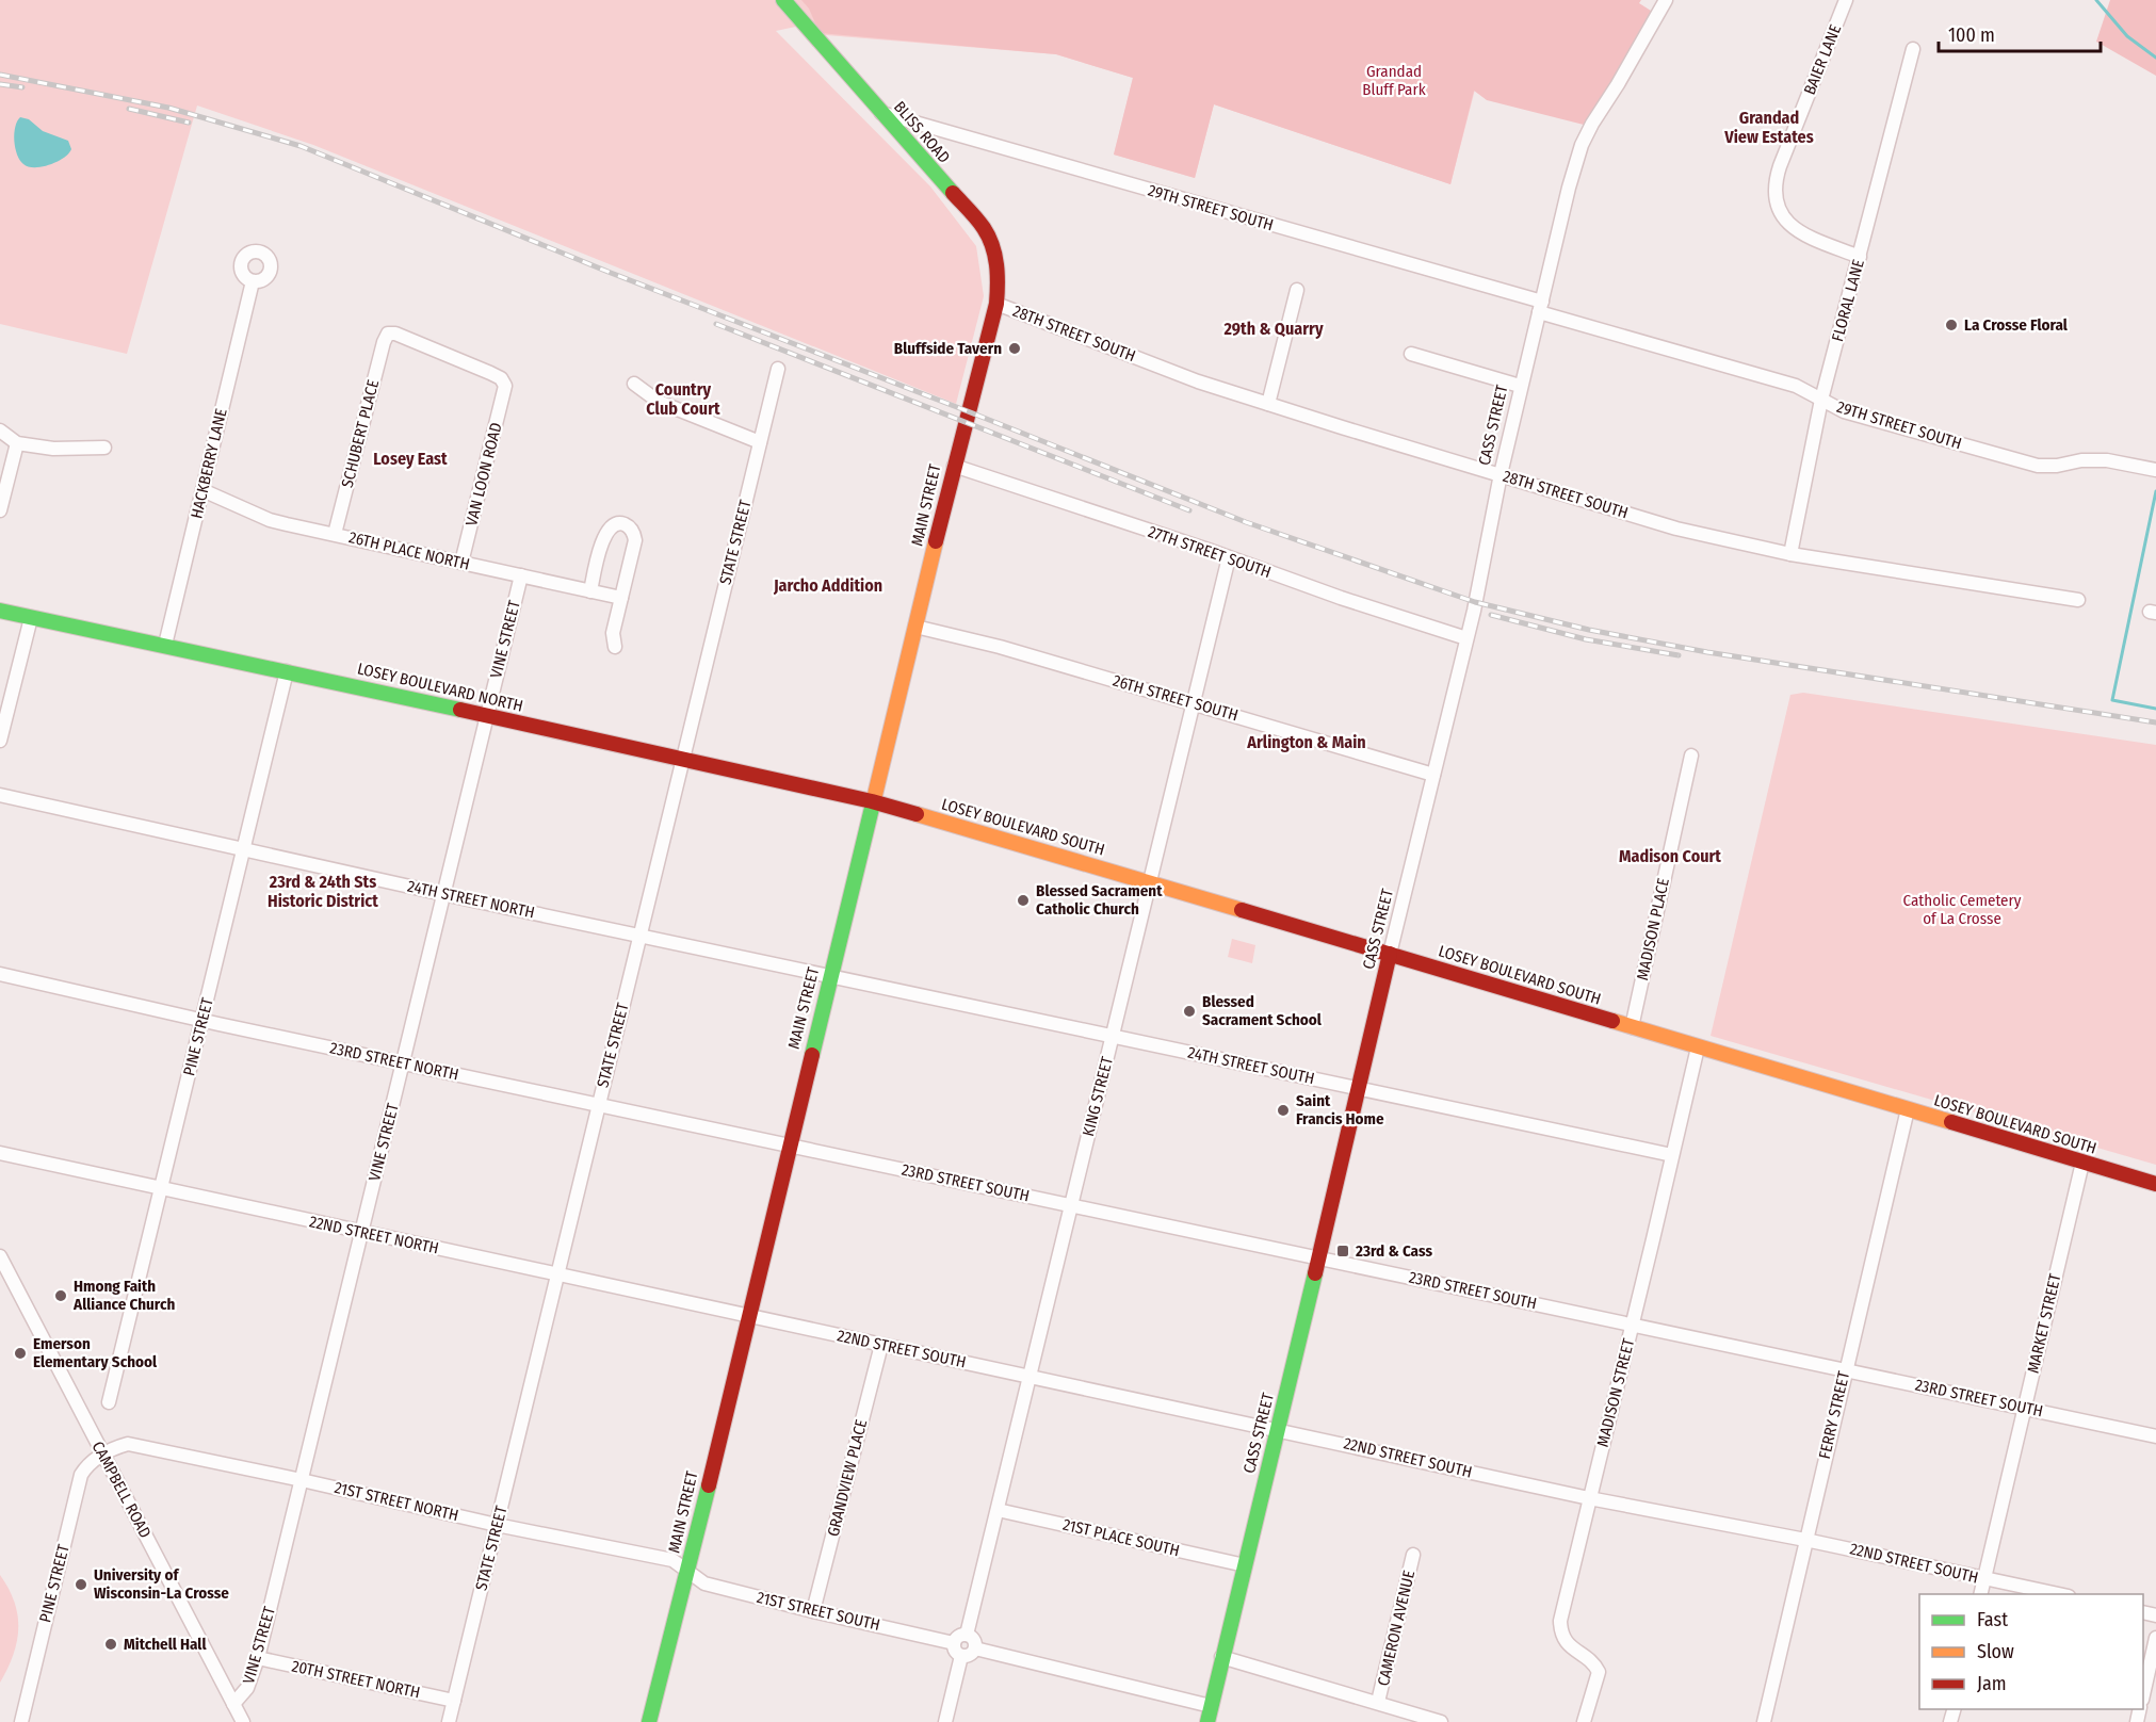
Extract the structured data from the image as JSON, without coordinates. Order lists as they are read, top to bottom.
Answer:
{
  "streets": {
    "street": [
      "BAIER LANE",
      "BLISS ROAD",
      "29TH STREET SOUTH",
      "FLORAL LANE",
      "28TH STREET SOUTH",
      "CASS STREET",
      "SCHUBERT PLACE",
      "HACKBERRY LANE",
      "VAN LOON ROAD",
      "MAIN STREET",
      "STATE STREET",
      "26TH PLACE NORTH",
      "27TH STREET SOUTH",
      "VINE STREET",
      "LOSEY BOULEVARD NORTH",
      "26TH STREET SOUTH",
      "LOSEY BOULEVARD SOUTH",
      "24TH STREET NORTH",
      "MADISON PLACE",
      "PINE STREET",
      "23RD STREET NORTH",
      "24TH STREET SOUTH",
      "KING STREET",
      "23RD STREET SOUTH",
      "22ND STREET NORTH",
      "MARKET STREET",
      "22ND STREET SOUTH",
      "MADISON STREET",
      "FERRY STREET",
      "GRANDVIEW PLACE",
      "CAMPBELL ROAD",
      "21ST STREET NORTH",
      "21ST PLACE SOUTH",
      "21ST STREET SOUTH",
      "CAMERON AVENUE",
      "20TH STREET NORTH"
    ]
  },
  "crossings": [
    ["BAIER LANE", "FLORAL LANE"],
    ["BLISS ROAD", "29TH STREET SOUTH"],
    ["BLISS ROAD", "28TH STREET SOUTH"],
    ["BLISS ROAD", "MAIN STREET"],
    ["29TH STREET SOUTH", "FLORAL LANE"],
    ["29TH STREET SOUTH", "CASS STREET"],
    ["FLORAL LANE", "28TH STREET SOUTH"],
    ["28TH STREET SOUTH", "CASS STREET"],
    ["28TH STREET SOUTH", "MAIN STREET"],
    ["CASS STREET", "27TH STREET SOUTH"],
    ["CASS STREET", "26TH STREET SOUTH"],
    ["CASS STREET", "LOSEY BOULEVARD SOUTH"],
    ["CASS STREET", "24TH STREET SOUTH"],
    ["CASS STREET", "23RD STREET SOUTH"],
    ["CASS STREET", "22ND STREET SOUTH"],
    ["CASS STREET", "21ST PLACE SOUTH"],
    ["SCHUBERT PLACE", "VAN LOON ROAD"],
    ["SCHUBERT PLACE", "26TH PLACE NORTH"],
    ["HACKBERRY LANE", "26TH PLACE NORTH"],
    ["HACKBERRY LANE", "LOSEY BOULEVARD NORTH"],
    ["VAN LOON ROAD", "26TH PLACE NORTH"],
    ["MAIN STREET", "27TH STREET SOUTH"],
    ["MAIN STREET", "LOSEY BOULEVARD NORTH"],
    ["MAIN STREET", "26TH STREET SOUTH"],
    ["MAIN STREET", "LOSEY BOULEVARD SOUTH"],
    ["MAIN STREET", "24TH STREET NORTH"],
    ["MAIN STREET", "23RD STREET NORTH"],
    ["MAIN STREET", "24TH STREET SOUTH"],
    ["MAIN STREET", "23RD STREET SOUTH"],
    ["MAIN STREET", "22ND STREET NORTH"],
    ["MAIN STREET", "22ND STREET SOUTH"],
    ["MAIN STREET", "21ST STREET NORTH"],
    ["MAIN STREET", "21ST STREET SOUTH"],
    ["STATE STREET", "LOSEY BOULEVARD NORTH"],
    ["STATE STREET", "24TH STREET NORTH"],
    ["STATE STREET", "23RD STREET NORTH"],
    ["STATE STREET", "22ND STREET NORTH"],
    ["STATE STREET", "21ST STREET NORTH"],
    ["STATE STREET", "20TH STREET NORTH"],
    ["26TH PLACE NORTH", "VINE STREET"],
    ["27TH STREET SOUTH", "KING STREET"],
    ["VINE STREET", "LOSEY BOULEVARD NORTH"],
    ["VINE STREET", "24TH STREET NORTH"],
    ["VINE STREET", "23RD STREET NORTH"],
    ["VINE STREET", "22ND STREET NORTH"],
    ["VINE STREET", "CAMPBELL ROAD"],
    ["VINE STREET", "21ST STREET NORTH"],
    ["VINE STREET", "20TH STREET NORTH"],
    ["LOSEY BOULEVARD NORTH", "LOSEY BOULEVARD SOUTH"],
    ["LOSEY BOULEVARD NORTH", "PINE STREET"],
    ["26TH STREET SOUTH", "KING STREET"],
    ["LOSEY BOULEVARD SOUTH", "MADISON PLACE"],
    ["LOSEY BOULEVARD SOUTH", "KING STREET"],
    ["LOSEY BOULEVARD SOUTH", "MARKET STREET"],
    ["LOSEY BOULEVARD SOUTH", "MADISON STREET"],
    ["LOSEY BOULEVARD SOUTH", "FERRY STREET"],
    ["24TH STREET NORTH", "PINE STREET"],
    ["24TH STREET NORTH", "24TH STREET SOUTH"],
    ["PINE STREET", "23RD STREET NORTH"],
    ["PINE STREET", "22ND STREET NORTH"],
    ["PINE STREET", "CAMPBELL ROAD"],
    ["PINE STREET", "21ST STREET NORTH"],
    ["23RD STREET NORTH", "23RD STREET SOUTH"],
    ["24TH STREET SOUTH", "KING STREET"],
    ["24TH STREET SOUTH", "MADISON STREET"],
    ["KING STREET", "23RD STREET SOUTH"],
    ["KING STREET", "22ND STREET SOUTH"],
    ["KING STREET", "21ST PLACE SOUTH"],
    ["KING STREET", "21ST STREET SOUTH"],
    ["23RD STREET SOUTH", "MARKET STREET"],
    ["23RD STREET SOUTH", "MADISON STREET"],
    ["23RD STREET SOUTH", "FERRY STREET"],
    ["22ND STREET NORTH", "22ND STREET SOUTH"],
    ["MARKET STREET", "22ND STREET SOUTH"],
    ["22ND STREET SOUTH", "MADISON STREET"],
    ["22ND STREET SOUTH", "FERRY STREET"],
    ["22ND STREET SOUTH", "GRANDVIEW PLACE"],
    ["GRANDVIEW PLACE", "21ST STREET SOUTH"],
    ["CAMPBELL ROAD", "21ST STREET NORTH"],
    ["21ST STREET NORTH", "21ST STREET SOUTH"]
  ],
  "districts": [
    "Grandad View Estates",
    "29th & Quarry",
    "Country Club Court",
    "Losey East",
    "Jarcho Addition",
    "Arlington & Main",
    "Madison Court",
    "23rd & 24th Sts Historic District"
  ],
  "parks": ["Grandad Bluff Park", "Catholic Cemetery of La Crosse"],
  "places": {
    "other": [
      "La Crosse Floral",
      "Bluffside Tavern",
      "Blessed Sacrament Catholic Church",
      "Blessed Sacrament School",
      "Saint Francis Home",
      "Hmong Faith Alliance Church",
      "Emerson Elementary School",
      "University of Wisconsin-La Crosse",
      "Mitchell Hall"
    ],
    "transit": ["23rd & Cass"]
  },
  "legend": ["Fast", "Slow", "Jam"],
  "scale_bar": "100 m"
}
